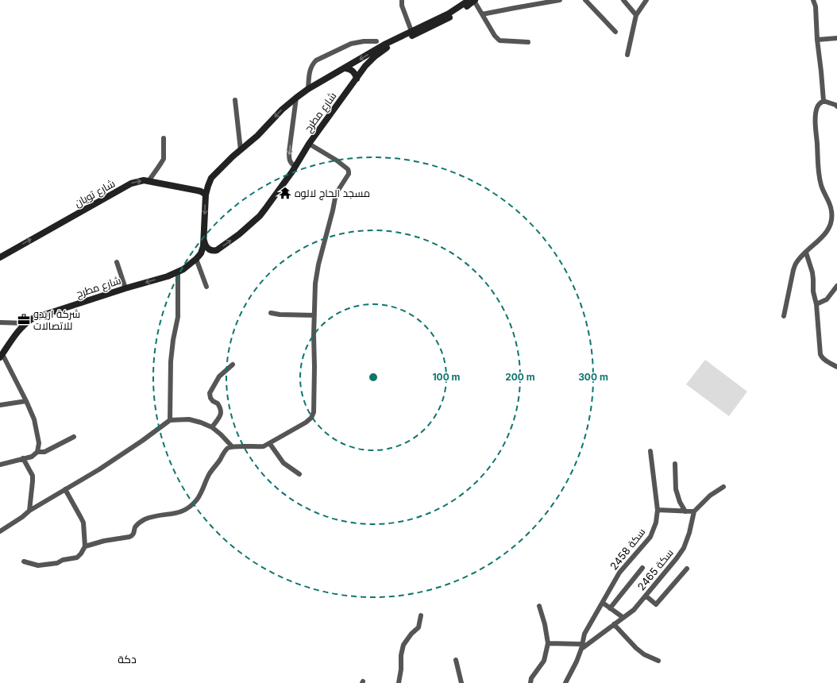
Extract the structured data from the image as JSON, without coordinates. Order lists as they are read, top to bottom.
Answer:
{
  "streets": {
    "main road": ["شارع مطرح", "شارع تويان"],
    "street": ["سكة 2458", "سكة 2465"]
  },
  "crossings": [
    ["شارع مطرح", "شارع تويان"],
    ["سكة 2458", "سكة 2465"]
  ],
  "one_way": ["شارع تويان"],
  "districts": ["دكة"],
  "places": {
    "temple": ["مسجد الحاج لالوه"],
    "office": ["شركة اريدو للاتصالات"]
  },
  "rings": ["100 m", "200 m", "300 m"]
}
